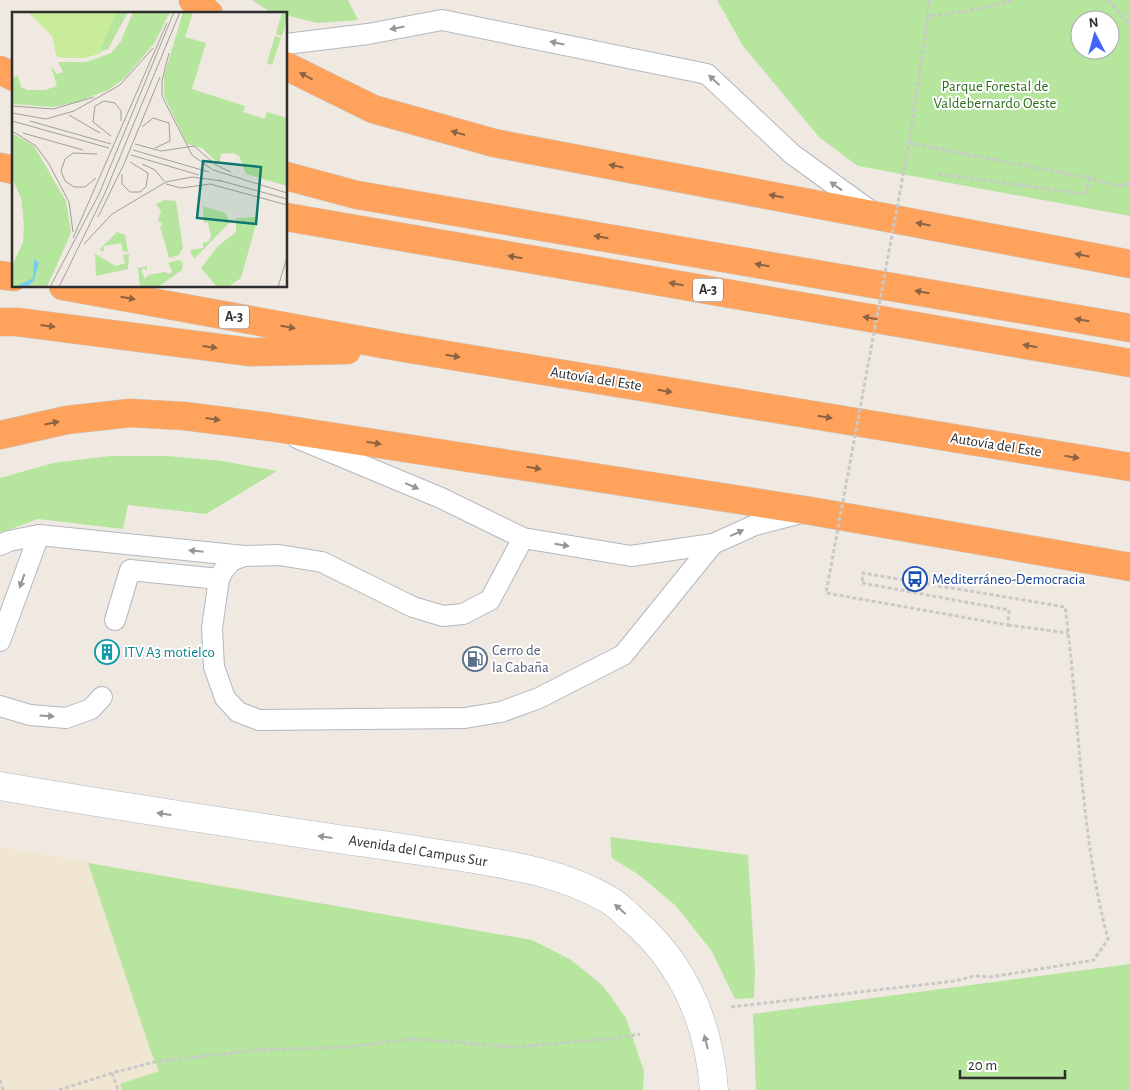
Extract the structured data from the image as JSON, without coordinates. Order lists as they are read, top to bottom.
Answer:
{
  "streets": {
    "highway": ["A-3", "Autovía del Este"],
    "street": ["Avenida del Campus Sur"]
  },
  "one_way": ["Avenida del Campus Sur"],
  "parks": ["Parque Forestal de Valdebernardo Oeste"],
  "places": {
    "bus stop": ["Mediterráneo-Democracia"],
    "building": ["ITV A3 motielco"],
    "fuel station": ["Cerro de la Cabaña"]
  },
  "scale_bar": "20 m",
  "north": "top"
}
